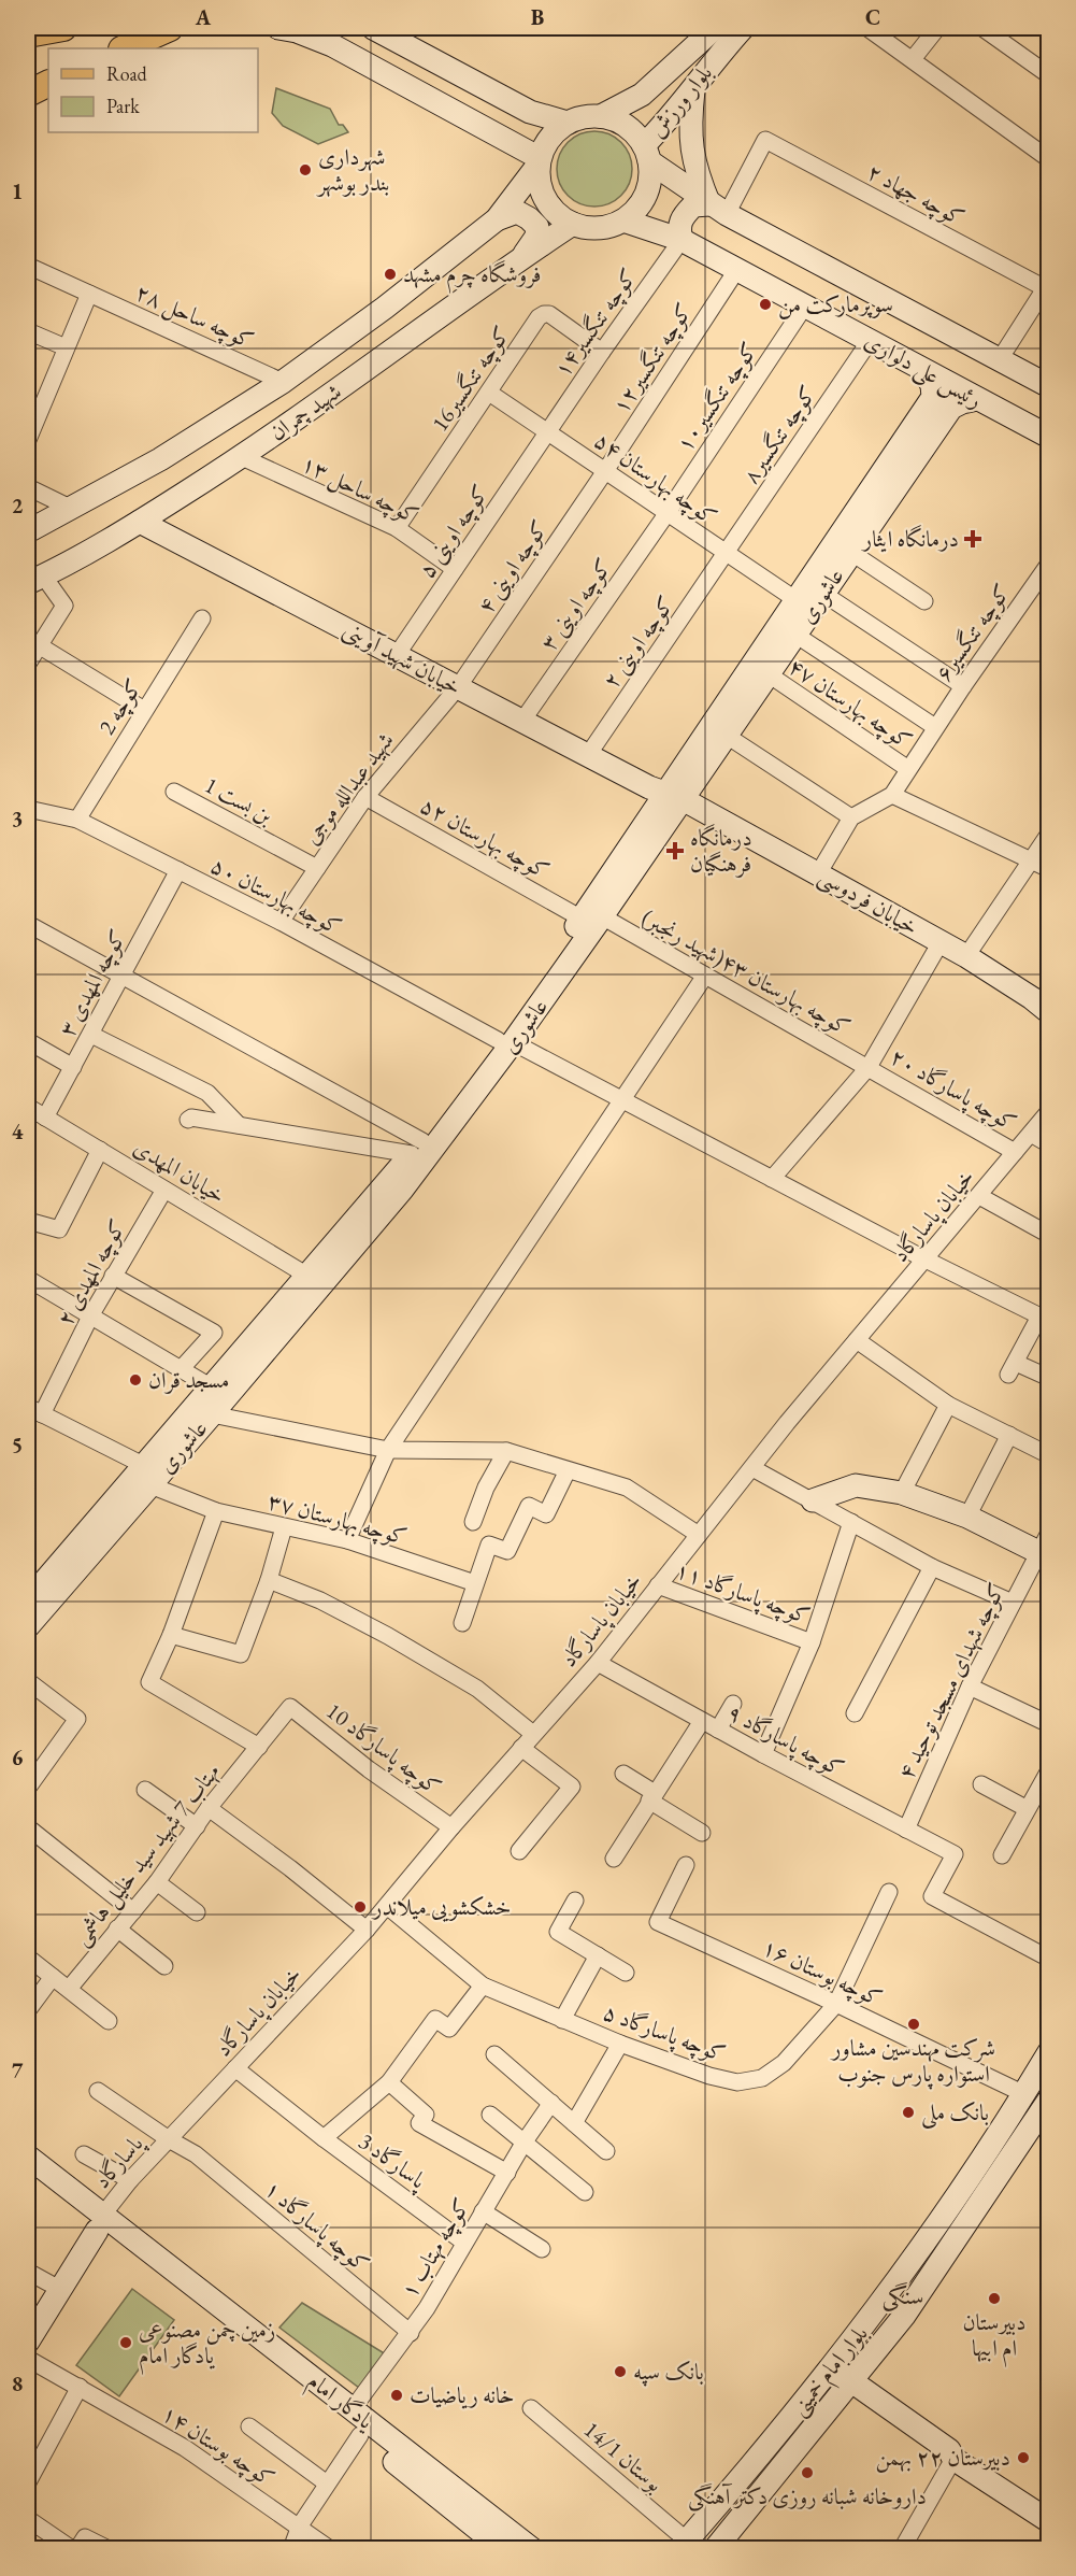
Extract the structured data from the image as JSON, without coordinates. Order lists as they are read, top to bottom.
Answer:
{
  "streets": {
    "street": [
      "بلوار ورزش",
      "کوچه جهاد ۲",
      "کوچه ساحل ۲۸",
      "کوچه تنگسیر۱۴",
      "کوچه تنگسیر۱۲",
      "رئیس علی دلواری",
      "کوچه تنگسیر16",
      "کوچه تنگسیر۱۰",
      "شهید چمران",
      "کوچه تنگسیر۸",
      "کوچه بهارستان ۵۴",
      "کوچه ساحل ۱۳",
      "کوچه اوینی ۵",
      "کوچه اوینی ۴",
      "عاشوری",
      "کوچه اوینی ۳",
      "کوچه تنگسیر۶",
      "کوچه اوینی ۲",
      "خیابان شهید آوینی",
      "کوچه بهارستان ۴۷",
      "کوچه 2",
      "شهید عبدالله موجی",
      "بن بست 1",
      "کوچه بهارستان ۵۲",
      "کوچه بهارستان ۵۰",
      "خیابان فردوسی",
      "کوچه بهارستان ۴۳(شهید رنجبر)",
      "کوچه المهدی ۳",
      "کوچه پاسارگاد ۲۰",
      "خیابان المهدی",
      "خیابان پاسارگاد",
      "کوچه المهدی ۲",
      "کوچه بهارستان ۳۷",
      "کوچه پاسارگاد ۱۱",
      "کوچه شهدای مسجد توحید ۴",
      "کوچه پاسارگاد ۹",
      "کوچه پاسارگاد 10",
      "مهتاب 7 شهید سید خلیل هاشمی",
      "کوچه بوستان ۱۶",
      "کوچه پاسارگاد ۵",
      "پاسارگاد 3",
      "پاسارگاد",
      "کوچه پاسارگاد ۱",
      "کوچه مهتاب ۱",
      "بلوار امام خمینی",
      "یادگار امام",
      "کوچه بوستان ۱۴",
      "بوستان 14/1"
    ]
  },
  "crossings": [
    ["بلوار ورزش", "رئیس علی دلواری"],
    ["بلوار ورزش", "شهید چمران"],
    ["کوچه جهاد ۲", "رئیس علی دلواری"],
    ["کوچه ساحل ۲۸", "شهید چمران"],
    ["کوچه تنگسیر۱۴", "رئیس علی دلواری"],
    ["کوچه تنگسیر۱۴", "کوچه تنگسیر16"],
    ["کوچه تنگسیر۱۴", "کوچه بهارستان ۵۴"],
    ["کوچه تنگسیر۱۴", "کوچه اوینی ۵"],
    ["کوچه تنگسیر۱۲", "رئیس علی دلواری"],
    ["کوچه تنگسیر۱۲", "کوچه بهارستان ۵۴"],
    ["کوچه تنگسیر۱۲", "کوچه اوینی ۴"],
    ["رئیس علی دلواری", "کوچه تنگسیر۱۰"],
    ["رئیس علی دلواری", "شهید چمران"],
    ["رئیس علی دلواری", "کوچه تنگسیر۸"],
    ["رئیس علی دلواری", "عاشوری"],
    ["کوچه تنگسیر16", "کوچه بهارستان ۵۴"],
    ["کوچه تنگسیر16", "کوچه ساحل ۱۳"],
    ["کوچه تنگسیر۱۰", "کوچه بهارستان ۵۴"],
    ["کوچه تنگسیر۱۰", "کوچه اوینی ۳"],
    ["شهید چمران", "کوچه ساحل ۱۳"],
    ["شهید چمران", "خیابان شهید آوینی"],
    ["کوچه تنگسیر۸", "کوچه بهارستان ۵۴"],
    ["کوچه تنگسیر۸", "کوچه اوینی ۲"],
    ["کوچه بهارستان ۵۴", "کوچه اوینی ۵"],
    ["کوچه بهارستان ۵۴", "کوچه اوینی ۴"],
    ["کوچه بهارستان ۵۴", "عاشوری"],
    ["کوچه بهارستان ۵۴", "کوچه اوینی ۳"],
    ["کوچه بهارستان ۵۴", "کوچه اوینی ۲"],
    ["کوچه ساحل ۱۳", "کوچه اوینی ۵"],
    ["کوچه اوینی ۵", "خیابان شهید آوینی"],
    ["کوچه اوینی ۴", "خیابان شهید آوینی"],
    ["کوچه اوینی ۴", "شهید عبدالله موجی"],
    ["عاشوری", "خیابان شهید آوینی"],
    ["عاشوری", "کوچه بهارستان ۴۷"],
    ["عاشوری", "کوچه بهارستان ۵۲"],
    ["عاشوری", "کوچه بهارستان ۵۰"],
    ["عاشوری", "خیابان فردوسی"],
    ["عاشوری", "کوچه بهارستان ۴۳(شهید رنجبر)"],
    ["عاشوری", "خیابان المهدی"],
    ["عاشوری", "کوچه بهارستان ۳۷"],
    ["کوچه اوینی ۳", "خیابان شهید آوینی"],
    ["کوچه تنگسیر۶", "کوچه بهارستان ۴۷"],
    ["کوچه اوینی ۲", "خیابان شهید آوینی"],
    ["خیابان شهید آوینی", "شهید عبدالله موجی"],
    ["خیابان شهید آوینی", "خیابان فردوسی"],
    ["کوچه 2", "کوچه بهارستان ۵۰"],
    ["شهید عبدالله موجی", "بن بست 1"],
    ["شهید عبدالله موجی", "کوچه بهارستان ۵۲"],
    ["شهید عبدالله موجی", "کوچه بهارستان ۵۰"],
    ["کوچه بهارستان ۵۲", "کوچه بهارستان ۴۳(شهید رنجبر)"],
    ["کوچه بهارستان ۵۰", "کوچه المهدی ۳"],
    ["کوچه بهارستان ۵۰", "خیابان پاسارگاد"],
    ["کوچه بهارستان ۴۳(شهید رنجبر)", "کوچه پاسارگاد ۲۰"],
    ["کوچه المهدی ۳", "خیابان المهدی"],
    ["کوچه پاسارگاد ۲۰", "خیابان پاسارگاد"],
    ["خیابان المهدی", "کوچه المهدی ۲"],
    ["خیابان پاسارگاد", "کوچه پاسارگاد ۱۱"],
    ["خیابان پاسارگاد", "کوچه پاسارگاد ۹"],
    ["خیابان پاسارگاد", "کوچه پاسارگاد 10"],
    ["خیابان پاسارگاد", "کوچه پاسارگاد ۵"],
    ["خیابان پاسارگاد", "پاسارگاد 3"],
    ["خیابان پاسارگاد", "پاسارگاد"],
    ["خیابان پاسارگاد", "کوچه پاسارگاد ۱"],
    ["کوچه المهدی ۲", "کوچه بهارستان ۳۷"],
    ["کوچه شهدای مسجد توحید ۴", "کوچه پاسارگاد ۹"],
    ["کوچه پاسارگاد 10", "مهتاب 7 شهید سید خلیل هاشمی"],
    ["کوچه بوستان ۱۶", "کوچه پاسارگاد ۵"],
    ["کوچه بوستان ۱۶", "بلوار امام خمینی"],
    ["پاسارگاد 3", "کوچه مهتاب ۱"],
    ["پاسارگاد", "کوچه پاسارگاد ۱"],
    ["پاسارگاد", "یادگار امام"],
    ["کوچه پاسارگاد ۱", "کوچه مهتاب ۱"],
    ["کوچه مهتاب ۱", "یادگار امام"],
    ["بلوار امام خمینی", "بوستان 14/1"]
  ],
  "districts": ["سنگی"],
  "places": {
    "other": [
      "شهرداری بندر بوشهر",
      "فروشگاه چرم مشهد",
      "سوپرمارکت من",
      "مسجد قران",
      "خشکشویی میلاندر",
      "شرکت مهندسین مشاور استواره پارس جنوب",
      "بانک ملی",
      "دبیرستان ام ابیها",
      "زمین چمن مصنوعی یادگار امام",
      "بانک سپه",
      "خانه ریاضیات",
      "دبیرستان ۲۲ بهمن",
      "داروخانه شبانه روزی دکتر آهنگی"
    ],
    "health": ["درمانگاه ایثار", "درمانگاه فرهنگیان"]
  },
  "legend": ["Road", "Park"],
  "grid": {
    "columns": ["A", "B", "C"],
    "rows": [
      "1",
      "2",
      "3",
      "4",
      "5",
      "6",
      "7",
      "8"
    ]
  }
}
